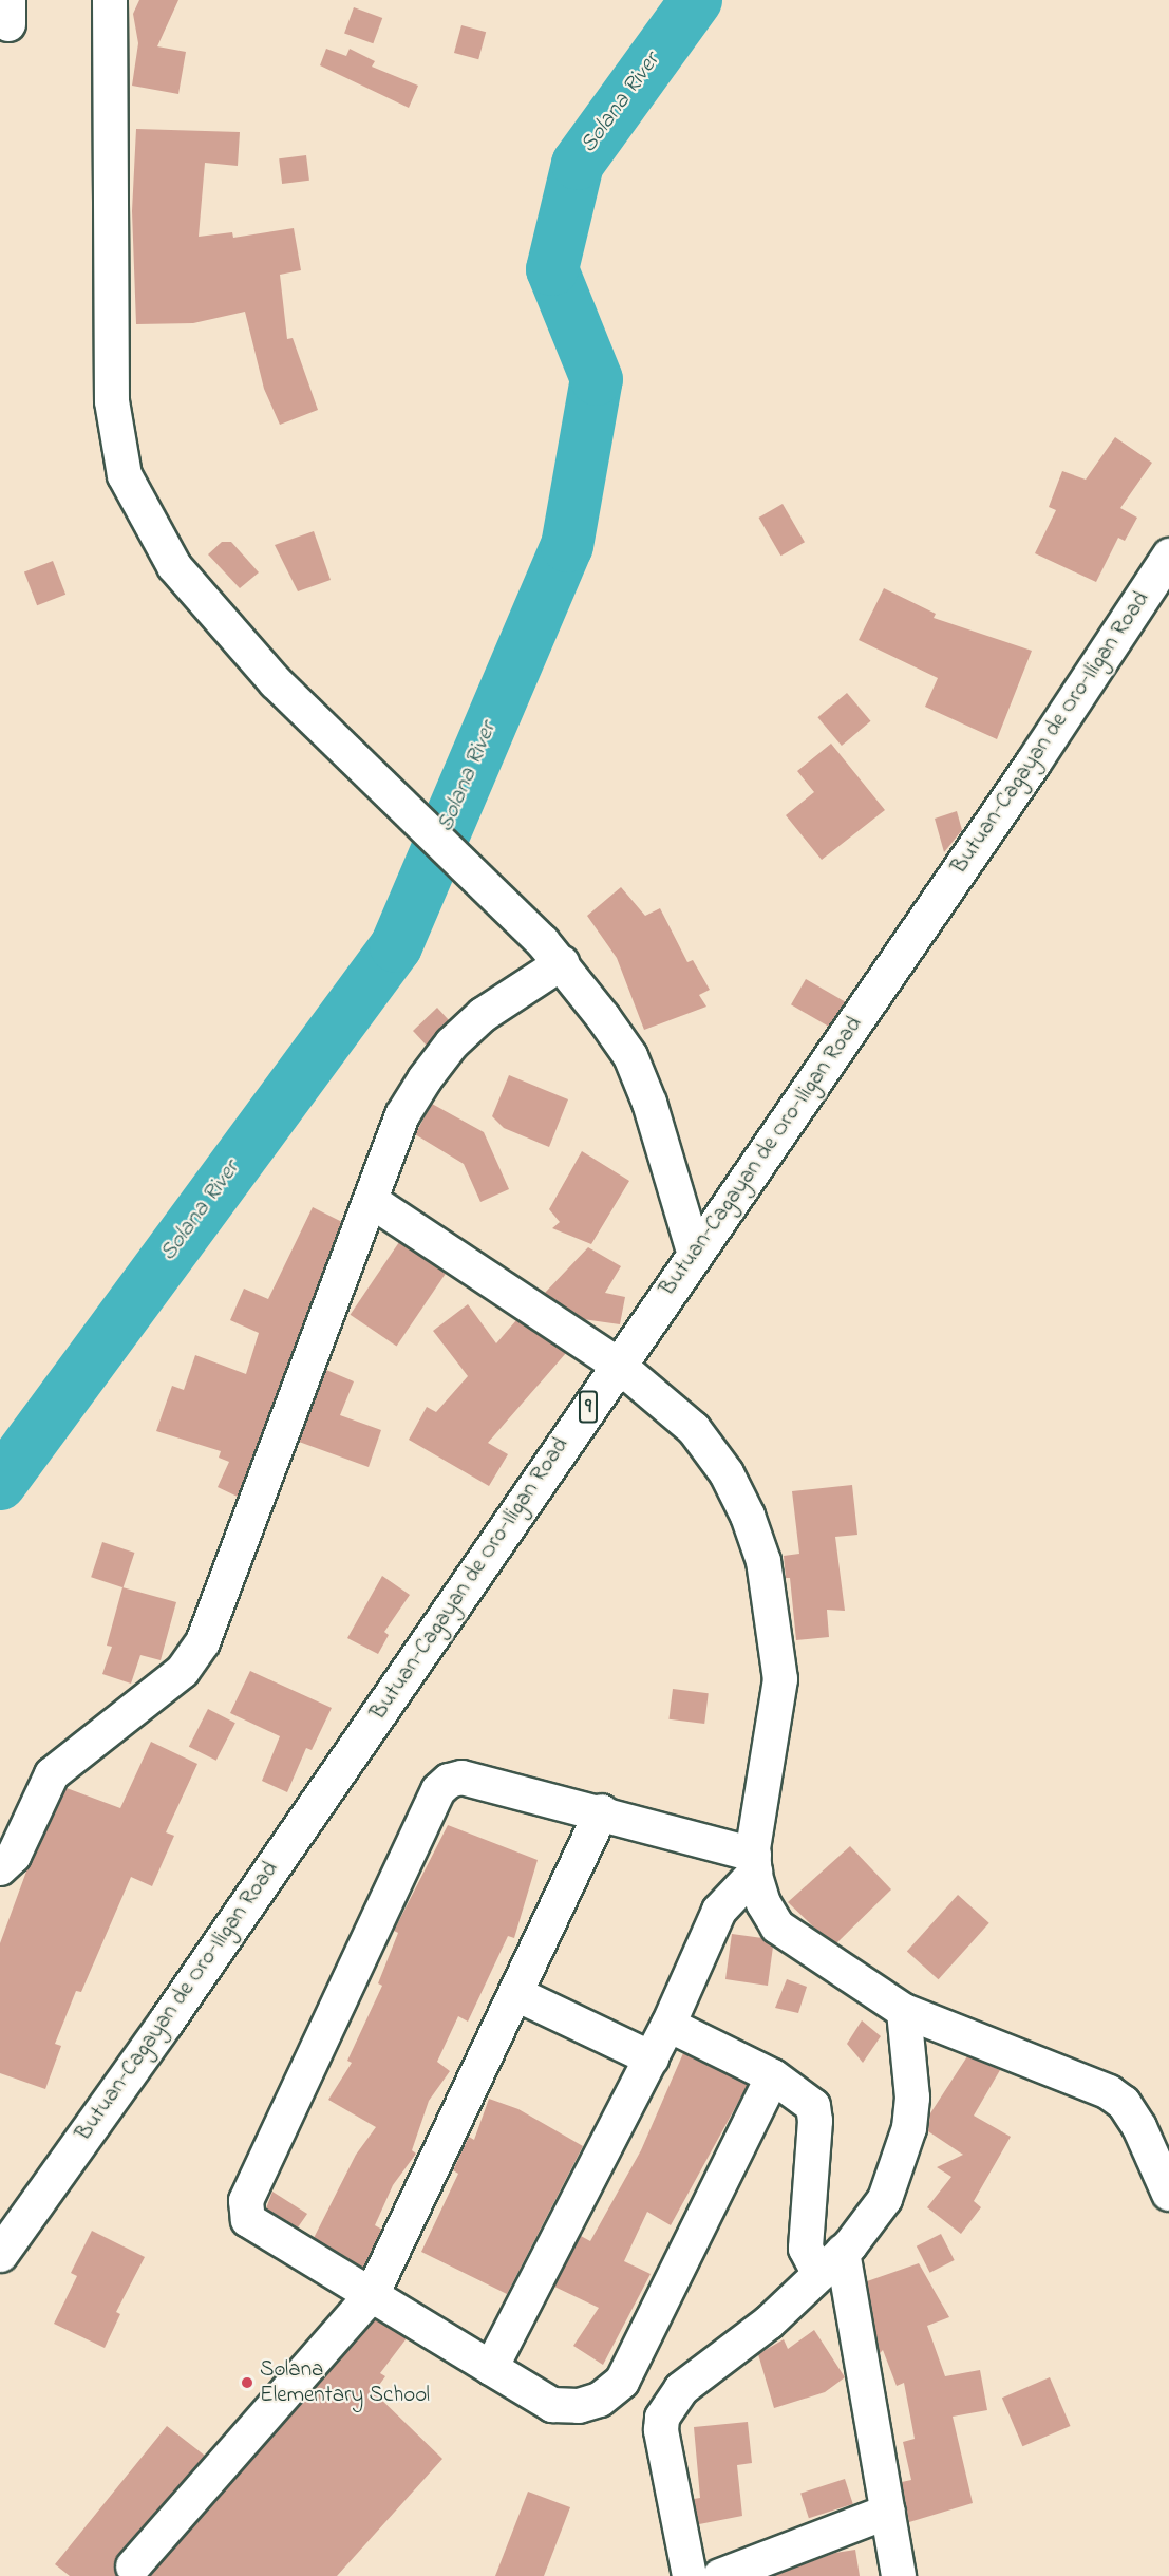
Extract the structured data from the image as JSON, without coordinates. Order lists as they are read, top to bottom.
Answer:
{
  "streets": {
    "highway": ["Butuan-Cagayan de Oro-Iligan Road", "9"]
  },
  "water": ["Solana River"],
  "places": ["Solana Elementary School"]
}
